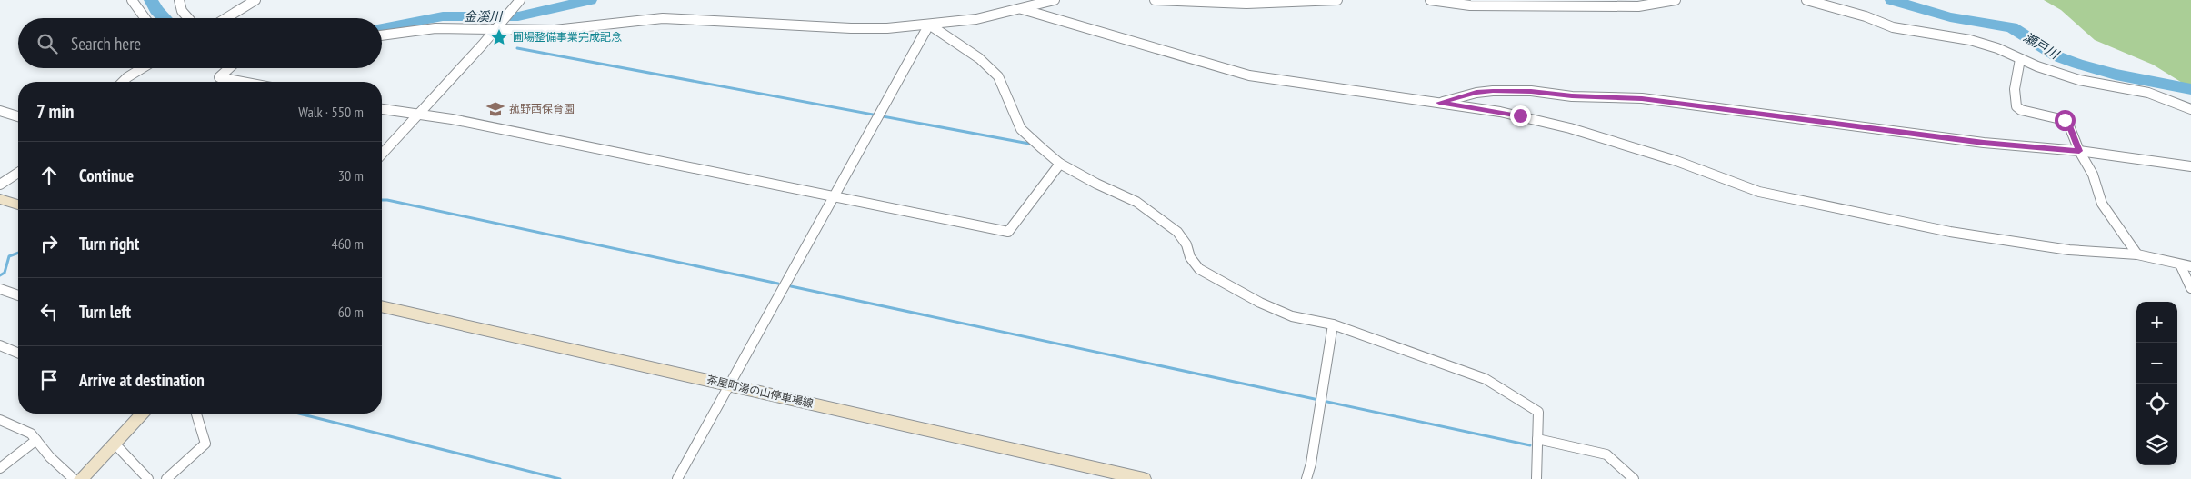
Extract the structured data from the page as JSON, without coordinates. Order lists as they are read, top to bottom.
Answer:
{
  "streets": {
    "main road": ["茶屋町湯の山停車場線"]
  },
  "water": ["金溪川", "瀬戸川"],
  "places": {
    "place": ["圃場整備事業完成記念"],
    "school or university": ["菰野西保育園"]
  },
  "page": {
    "search": "Search here",
    "heading": ["7 min", "Walk · 550 m"],
    "list": [
      ["Continue", "30 m"],
      ["Turn right", "460 m"],
      ["Turn left", "60 m"],
      "Arrive at destination"
    ],
    "map_buttons": ["+", "−"]
  }
}
